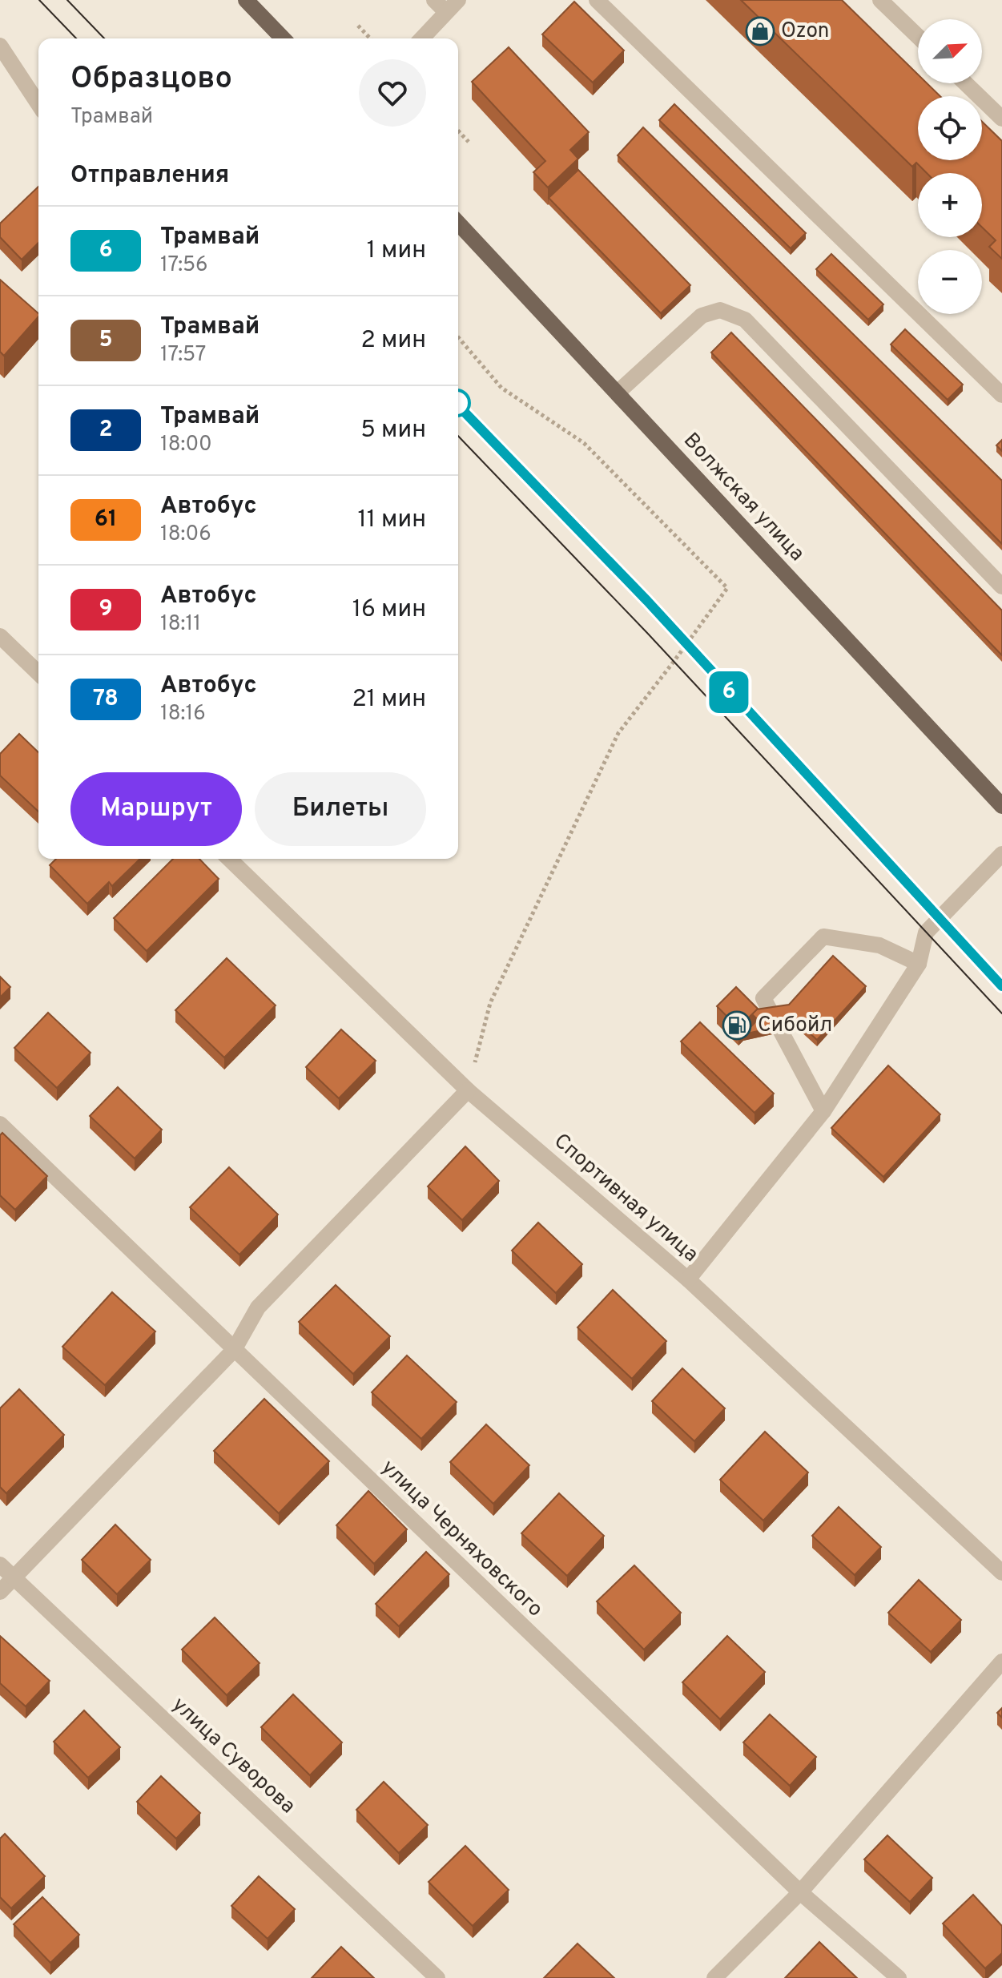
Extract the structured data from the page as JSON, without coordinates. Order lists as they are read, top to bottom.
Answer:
{
  "streets": {
    "main road": ["Волжская улица"],
    "street": ["Спортивная улица", "улица Черняховского", "улица Суворова"]
  },
  "places": {
    "shop": ["Ozon"],
    "fuel station": ["Сибойл"]
  },
  "lines": ["tram line 6"],
  "north": "top right",
  "page": {
    "on_map": "6",
    "map_buttons": ["+", "−"],
    "heading": [
      ["Образцово", "Трамвай"],
      "Отправления"
    ],
    "list": [
      {
        "mark": "6",
        "name": "Трамвай",
        "note": "17:56",
        "value": "1 мин"
      },
      {
        "mark": "5",
        "name": "Трамвай",
        "note": "17:57",
        "value": "2 мин"
      },
      {
        "mark": "2",
        "name": "Трамвай",
        "note": "18:00",
        "value": "5 мин"
      },
      {
        "mark": "61",
        "name": "Автобус",
        "note": "18:06",
        "value": "11 мин"
      },
      {
        "mark": "9",
        "name": "Автобус",
        "note": "18:11",
        "value": "16 мин"
      },
      {
        "mark": "78",
        "name": "Автобус",
        "note": "18:16",
        "value": "21 мин"
      }
    ],
    "buttons": ["Маршрут", "Билеты"]
  }
}
